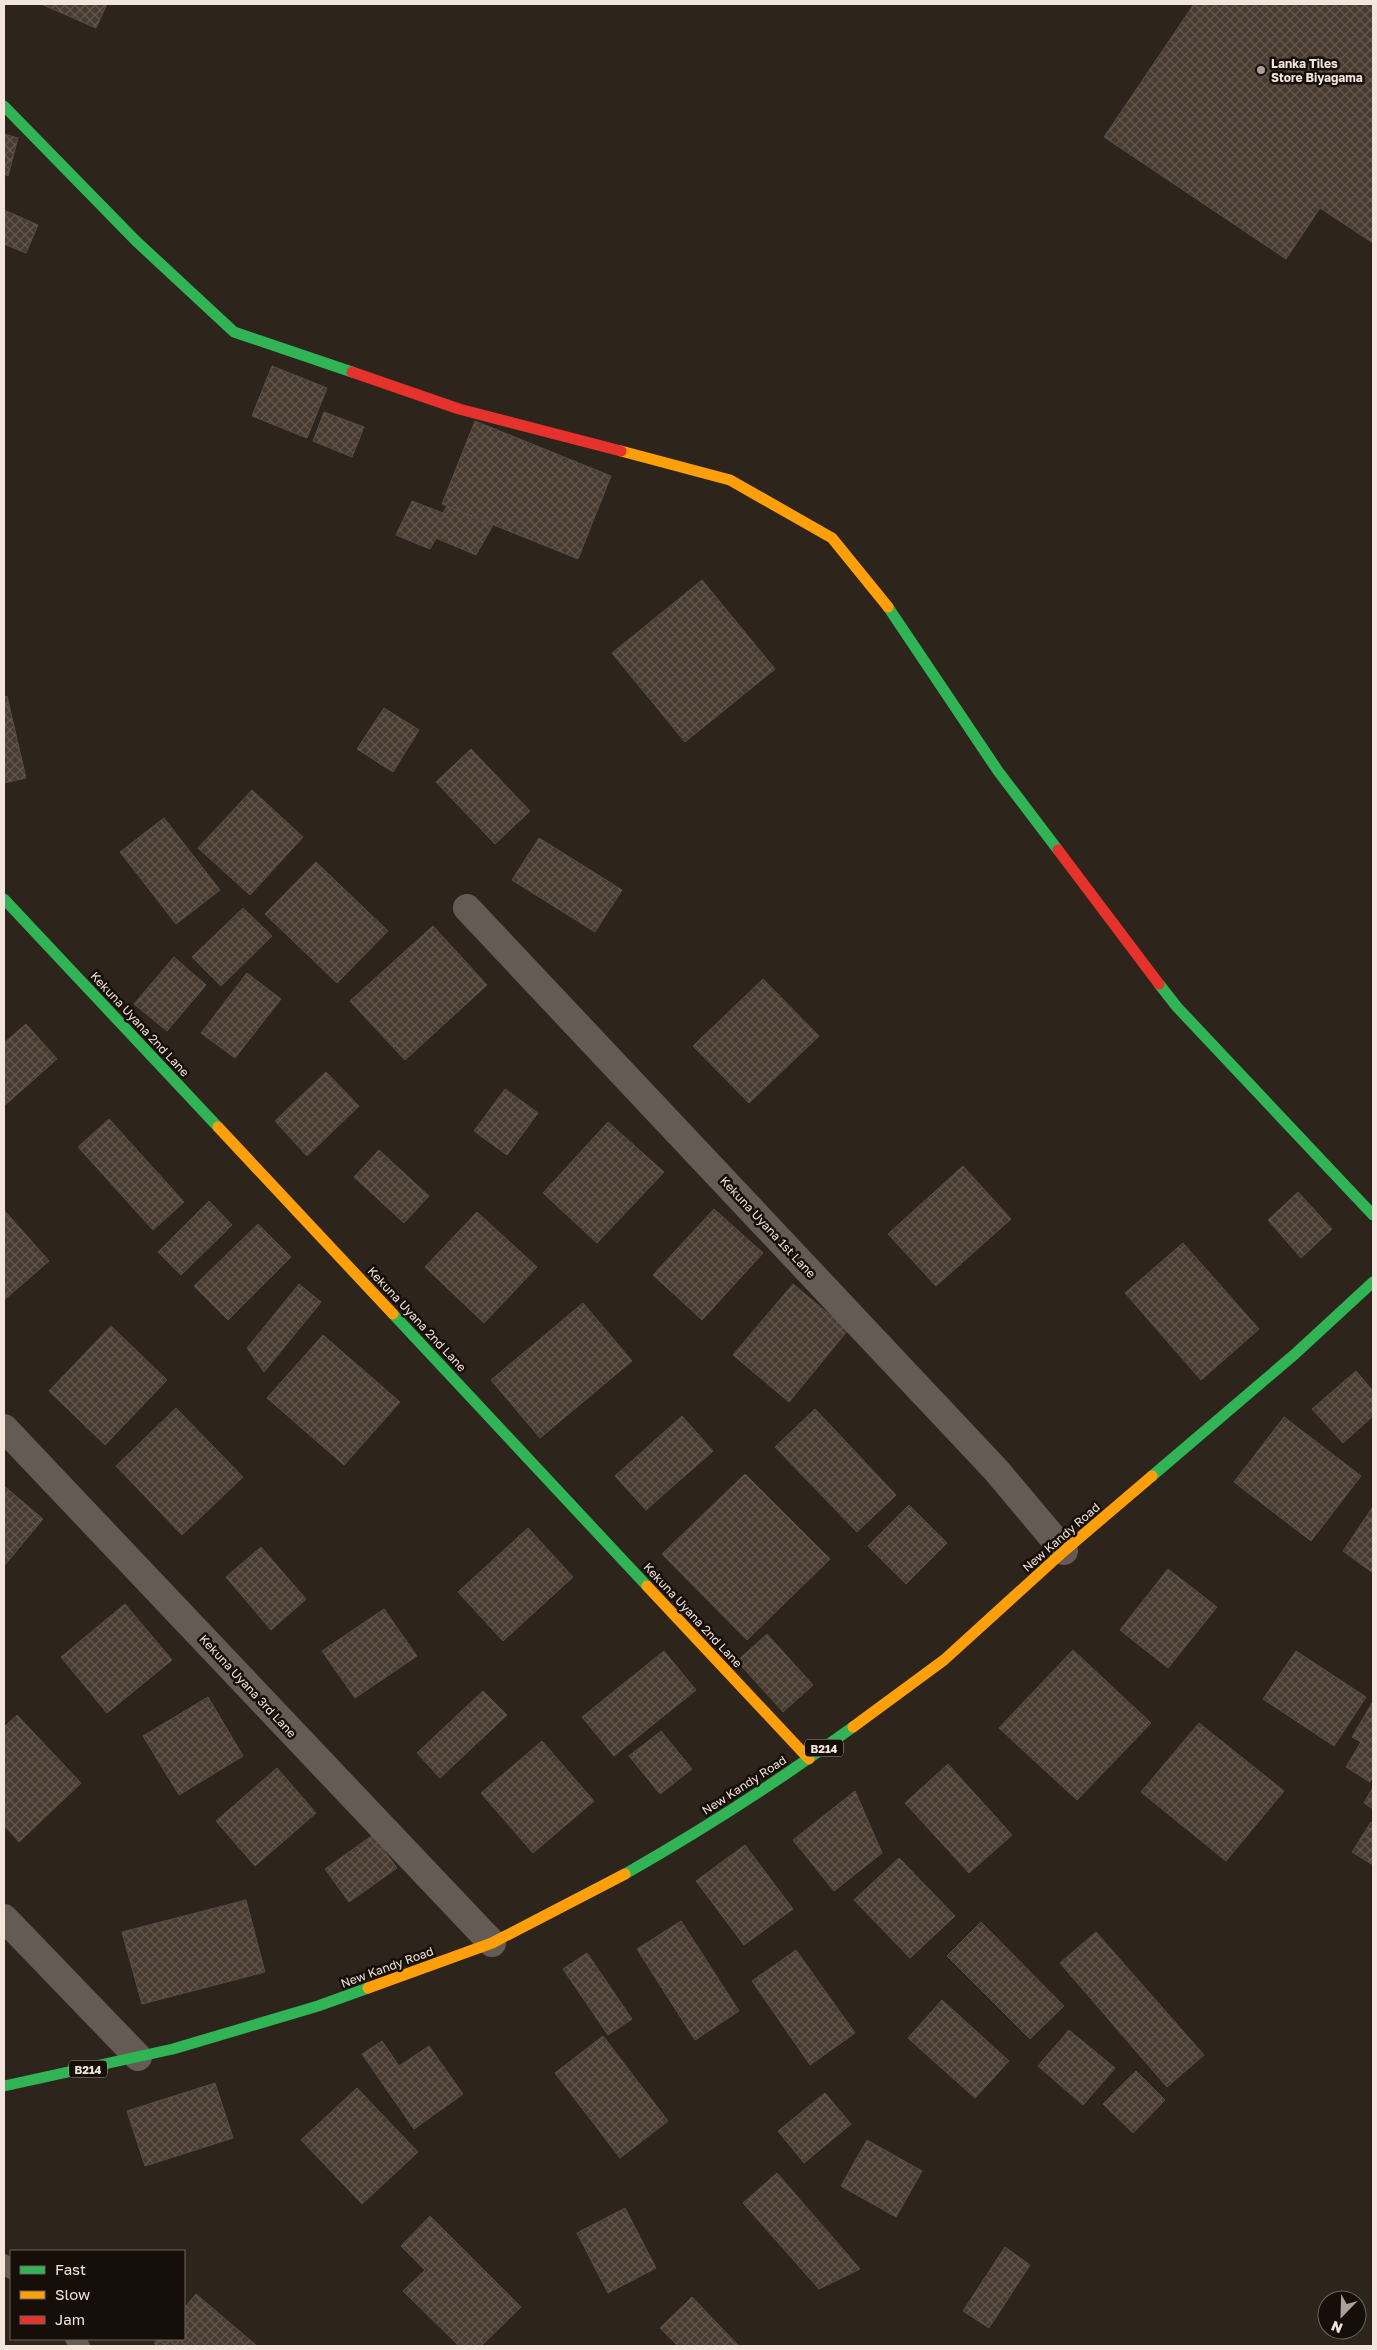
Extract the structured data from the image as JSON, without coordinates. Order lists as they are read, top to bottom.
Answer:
{
  "streets": {
    "street": [
      "Kekuna Uyana 2nd Lane",
      "Kekuna Uyana 1st Lane",
      "New Kandy Road",
      "Kekuna Uyana 3rd Lane",
      "B214"
    ]
  },
  "crossings": [
    ["Kekuna Uyana 2nd Lane", "New Kandy Road"],
    ["Kekuna Uyana 1st Lane", "New Kandy Road"],
    ["New Kandy Road", "Kekuna Uyana 3rd Lane"]
  ],
  "places": ["Lanka Tiles Store Biyagama"],
  "legend": ["Fast", "Slow", "Jam"],
  "north": "bottom left"
}
